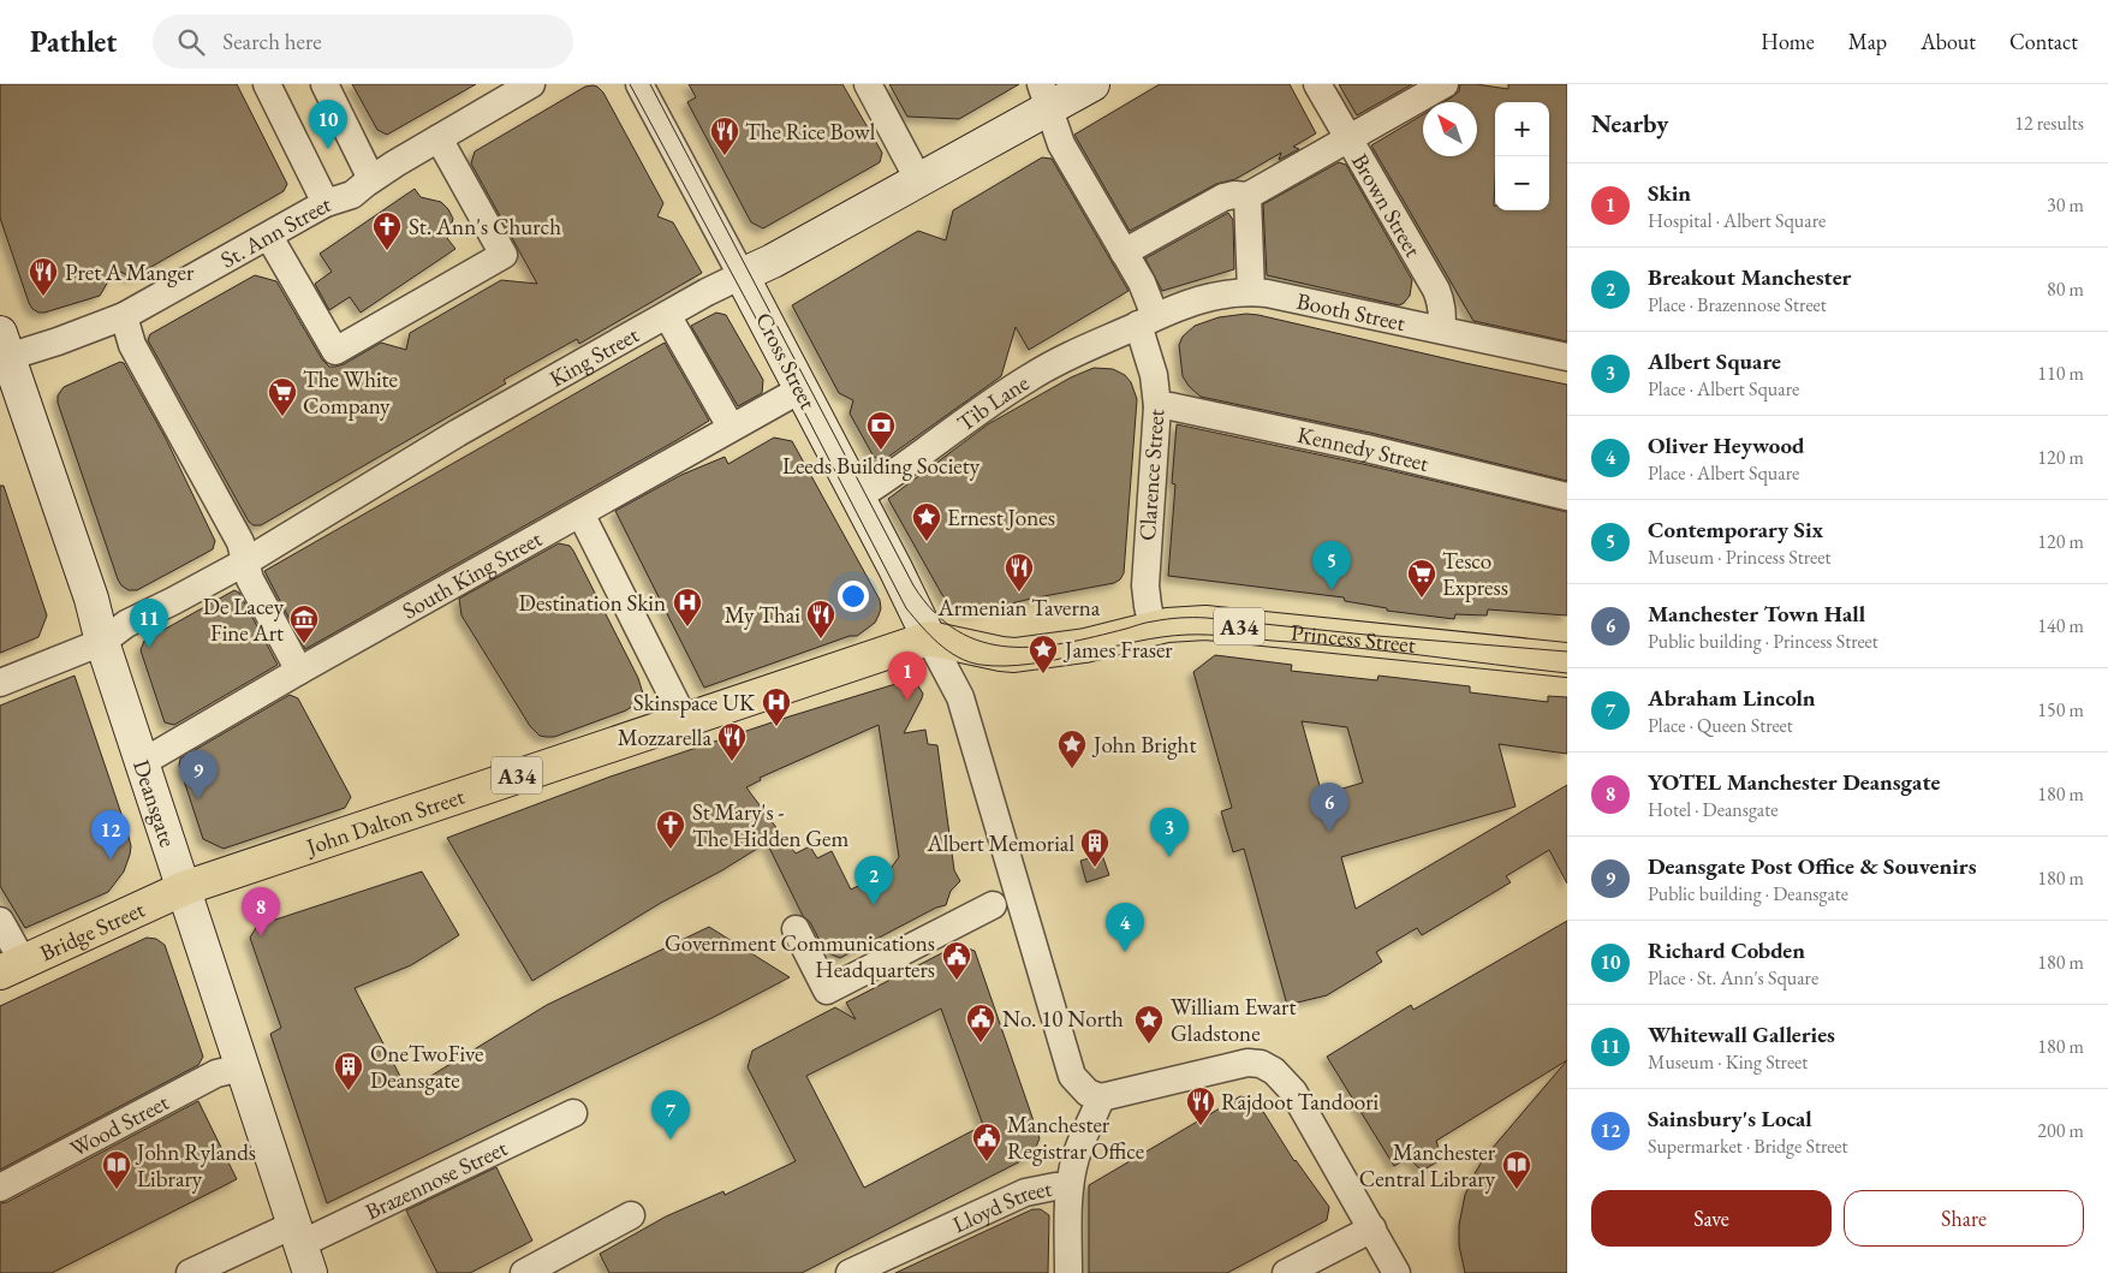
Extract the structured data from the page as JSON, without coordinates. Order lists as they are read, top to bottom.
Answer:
{
  "streets": {
    "main road": [
      "A34",
      "Princess Street",
      "John Dalton Street",
      "Bridge Street"
    ],
    "street": [
      "Brown Street",
      "St. Ann Street",
      "Booth Street",
      "King Street",
      "Cross Street",
      "Tib Lane",
      "Kennedy Street",
      "Clarence Street",
      "South King Street",
      "Deansgate",
      "Wood Street",
      "Brazennose Street",
      "Lloyd Street"
    ]
  },
  "crossings": [
    ["Brown Street", "Booth Street"],
    ["St. Ann Street", "Deansgate"],
    ["Booth Street", "Tib Lane"],
    ["Booth Street", "Clarence Street"],
    ["King Street", "Cross Street"],
    ["King Street", "Clarence Street"],
    ["King Street", "Deansgate"],
    ["Cross Street", "Tib Lane"],
    ["Cross Street", "South King Street"],
    ["Cross Street", "Princess Street"],
    ["Cross Street", "John Dalton Street"],
    ["Tib Lane", "Clarence Street"],
    ["Kennedy Street", "Clarence Street"],
    ["Clarence Street", "Princess Street"],
    ["South King Street", "Deansgate"],
    ["Princess Street", "John Dalton Street"],
    ["Deansgate", "John Dalton Street"],
    ["Deansgate", "Bridge Street"],
    ["Deansgate", "Wood Street"],
    ["Deansgate", "Brazennose Street"],
    ["John Dalton Street", "Bridge Street"]
  ],
  "places": {
    "restaurant": [
      "The Rice Bowl",
      "Pret A Manger",
      "Armenian Taverna",
      "My Thai",
      "Mozzarella",
      "Rajdoot Tandoori"
    ],
    "church": ["St. Ann's Church", "St Mary's - The Hidden Gem"],
    "supermarket": ["The White Company", "Tesco Express"],
    "bank": ["Leeds Building Society"],
    "place": [
      "Ernest Jones",
      "James Fraser",
      "John Bright",
      "William Ewart Gladstone"
    ],
    "hospital": ["Destination Skin", "Skinspace UK"],
    "museum": ["De Lacey Fine Art"],
    "building": ["Albert Memorial", "OneTwoFive Deansgate"],
    "public building": ["Government Communications Headquarters", "No. 10 North", "Manchester Registrar Office"],
    "library": ["John Rylands Library", "Manchester Central Library"]
  },
  "north": "top left",
  "page": {
    "header": "Pathlet",
    "search": "Search here",
    "nav": [
      "Home",
      "Map",
      "About",
      "Contact"
    ],
    "heading": ["Nearby", "12 results"],
    "pins": [
      "10",
      "5",
      "11",
      "1",
      "9",
      "6",
      "3",
      "12",
      "2",
      "8",
      "4",
      "7"
    ],
    "map_buttons": ["+", "−"],
    "list": [
      {
        "mark": "1",
        "name": "Skin",
        "note": "Hospital · Albert Square",
        "value": "30 m"
      },
      {
        "mark": "2",
        "name": "Breakout Manchester",
        "note": "Place · Brazennose Street",
        "value": "80 m"
      },
      {
        "mark": "3",
        "name": "Albert Square",
        "note": "Place · Albert Square",
        "value": "110 m"
      },
      {
        "mark": "4",
        "name": "Oliver Heywood",
        "note": "Place · Albert Square",
        "value": "120 m"
      },
      {
        "mark": "5",
        "name": "Contemporary Six",
        "note": "Museum · Princess Street",
        "value": "120 m"
      },
      {
        "mark": "6",
        "name": "Manchester Town Hall",
        "note": "Public building · Princess Street",
        "value": "140 m"
      },
      {
        "mark": "7",
        "name": "Abraham Lincoln",
        "note": "Place · Queen Street",
        "value": "150 m"
      },
      {
        "mark": "8",
        "name": "YOTEL Manchester Deansgate",
        "note": "Hotel · Deansgate",
        "value": "180 m"
      },
      {
        "mark": "9",
        "name": "Deansgate Post Office & Souvenirs",
        "note": "Public building · Deansgate",
        "value": "180 m"
      },
      {
        "mark": "10",
        "name": "Richard Cobden",
        "note": "Place · St. Ann's Square",
        "value": "180 m"
      },
      {
        "mark": "11",
        "name": "Whitewall Galleries",
        "note": "Museum · King Street",
        "value": "180 m"
      },
      {
        "mark": "12",
        "name": "Sainsbury's Local",
        "note": "Supermarket · Bridge Street",
        "value": "200 m"
      }
    ],
    "buttons": ["Save", "Share"]
  }
}
